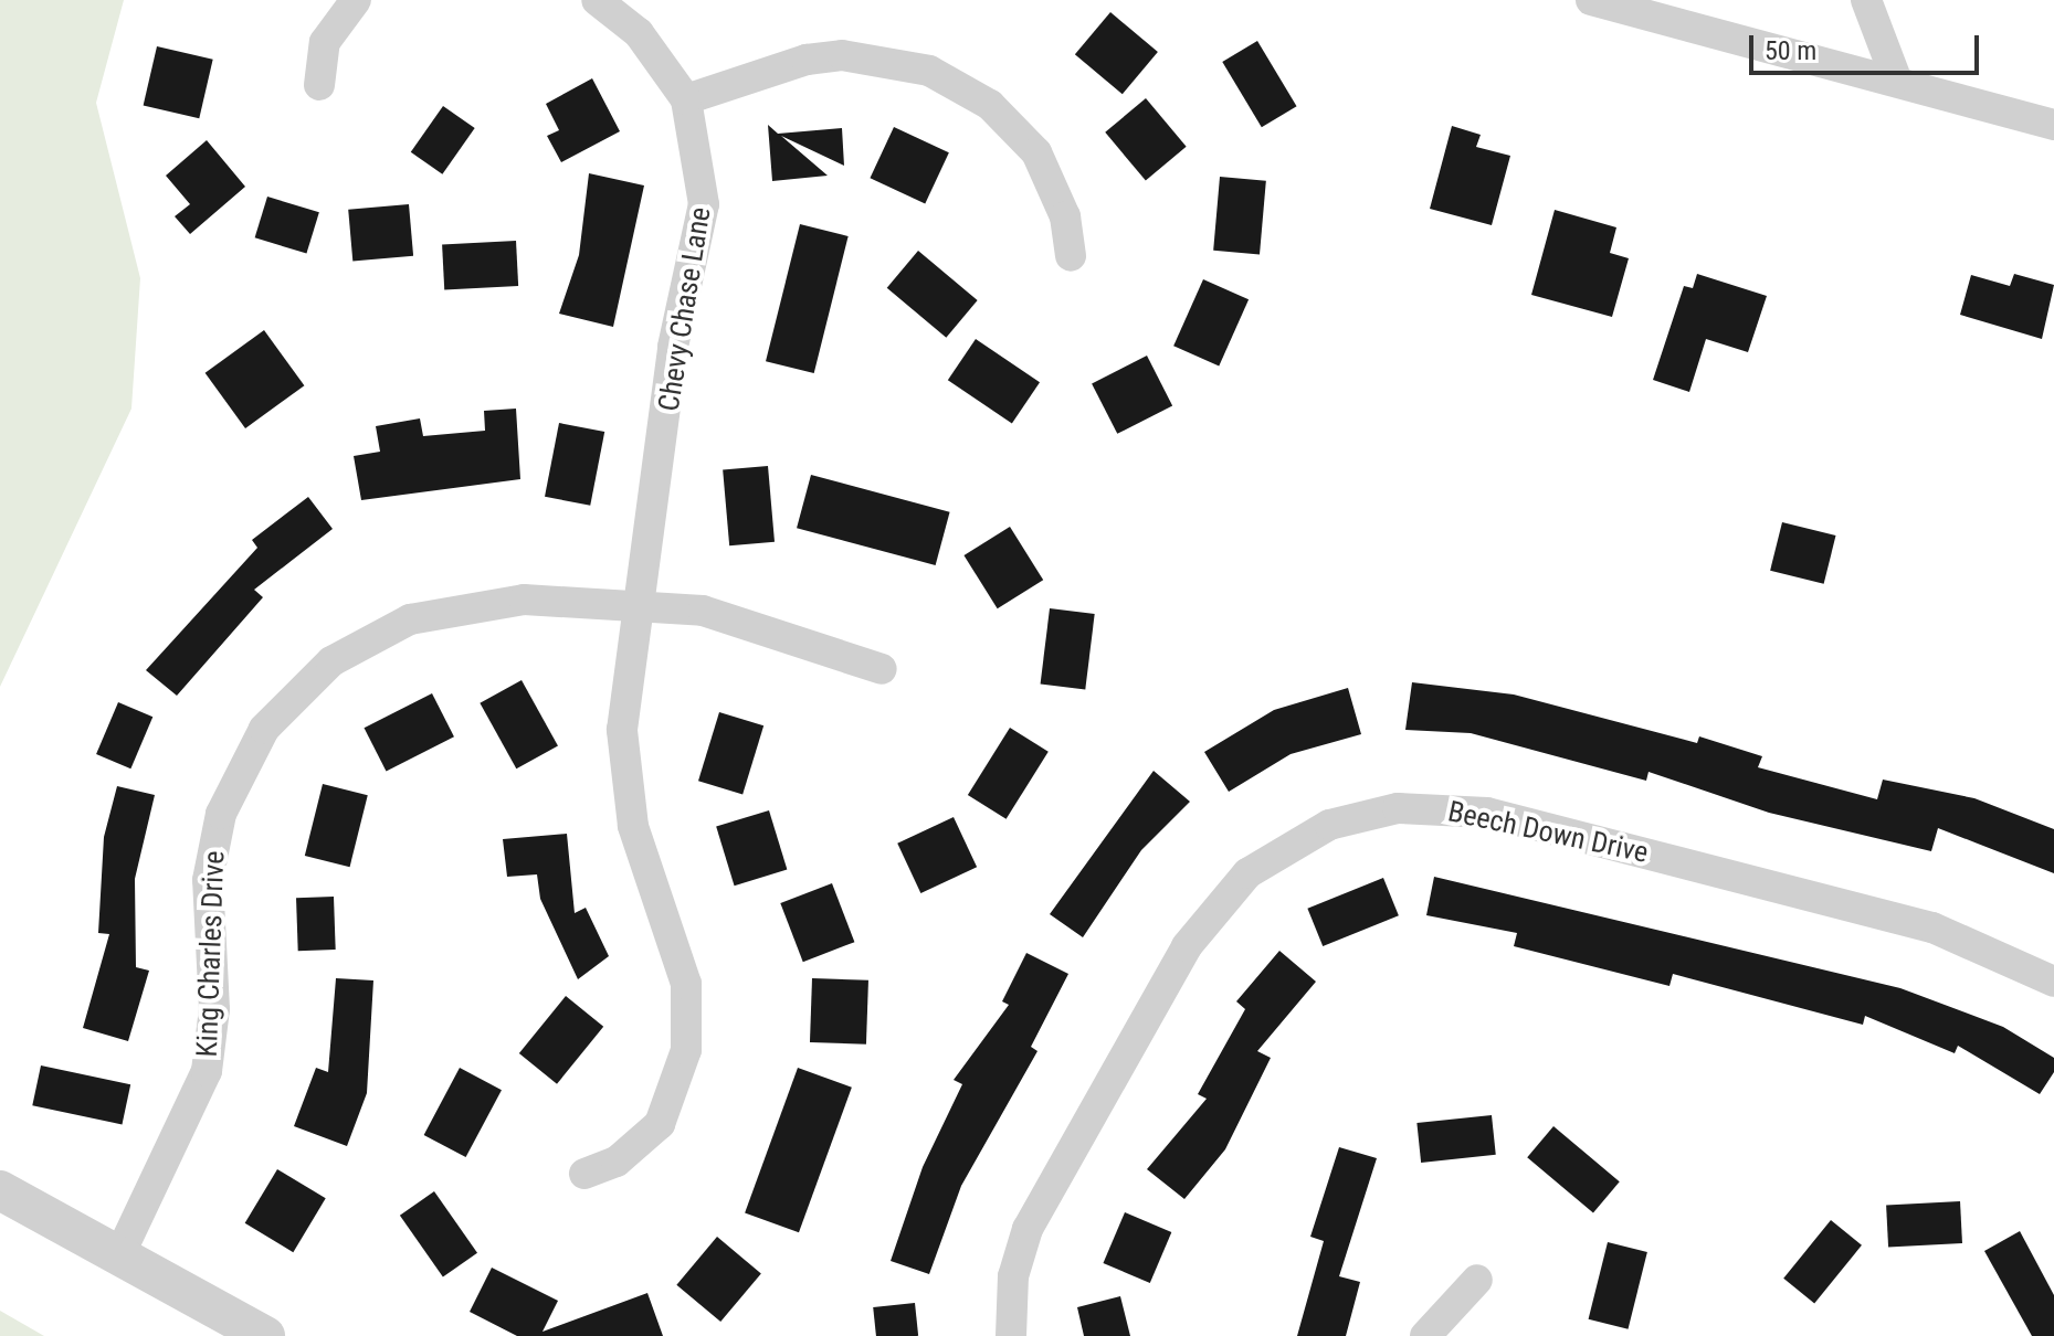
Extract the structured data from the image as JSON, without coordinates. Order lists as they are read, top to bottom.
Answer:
{
  "streets": {
    "street": ["Chevy Chase Lane", "Beech Down Drive", "King Charles Drive"]
  },
  "crossings": [
    ["Chevy Chase Lane", "King Charles Drive"]
  ],
  "scale_bar": "50 m"
}
